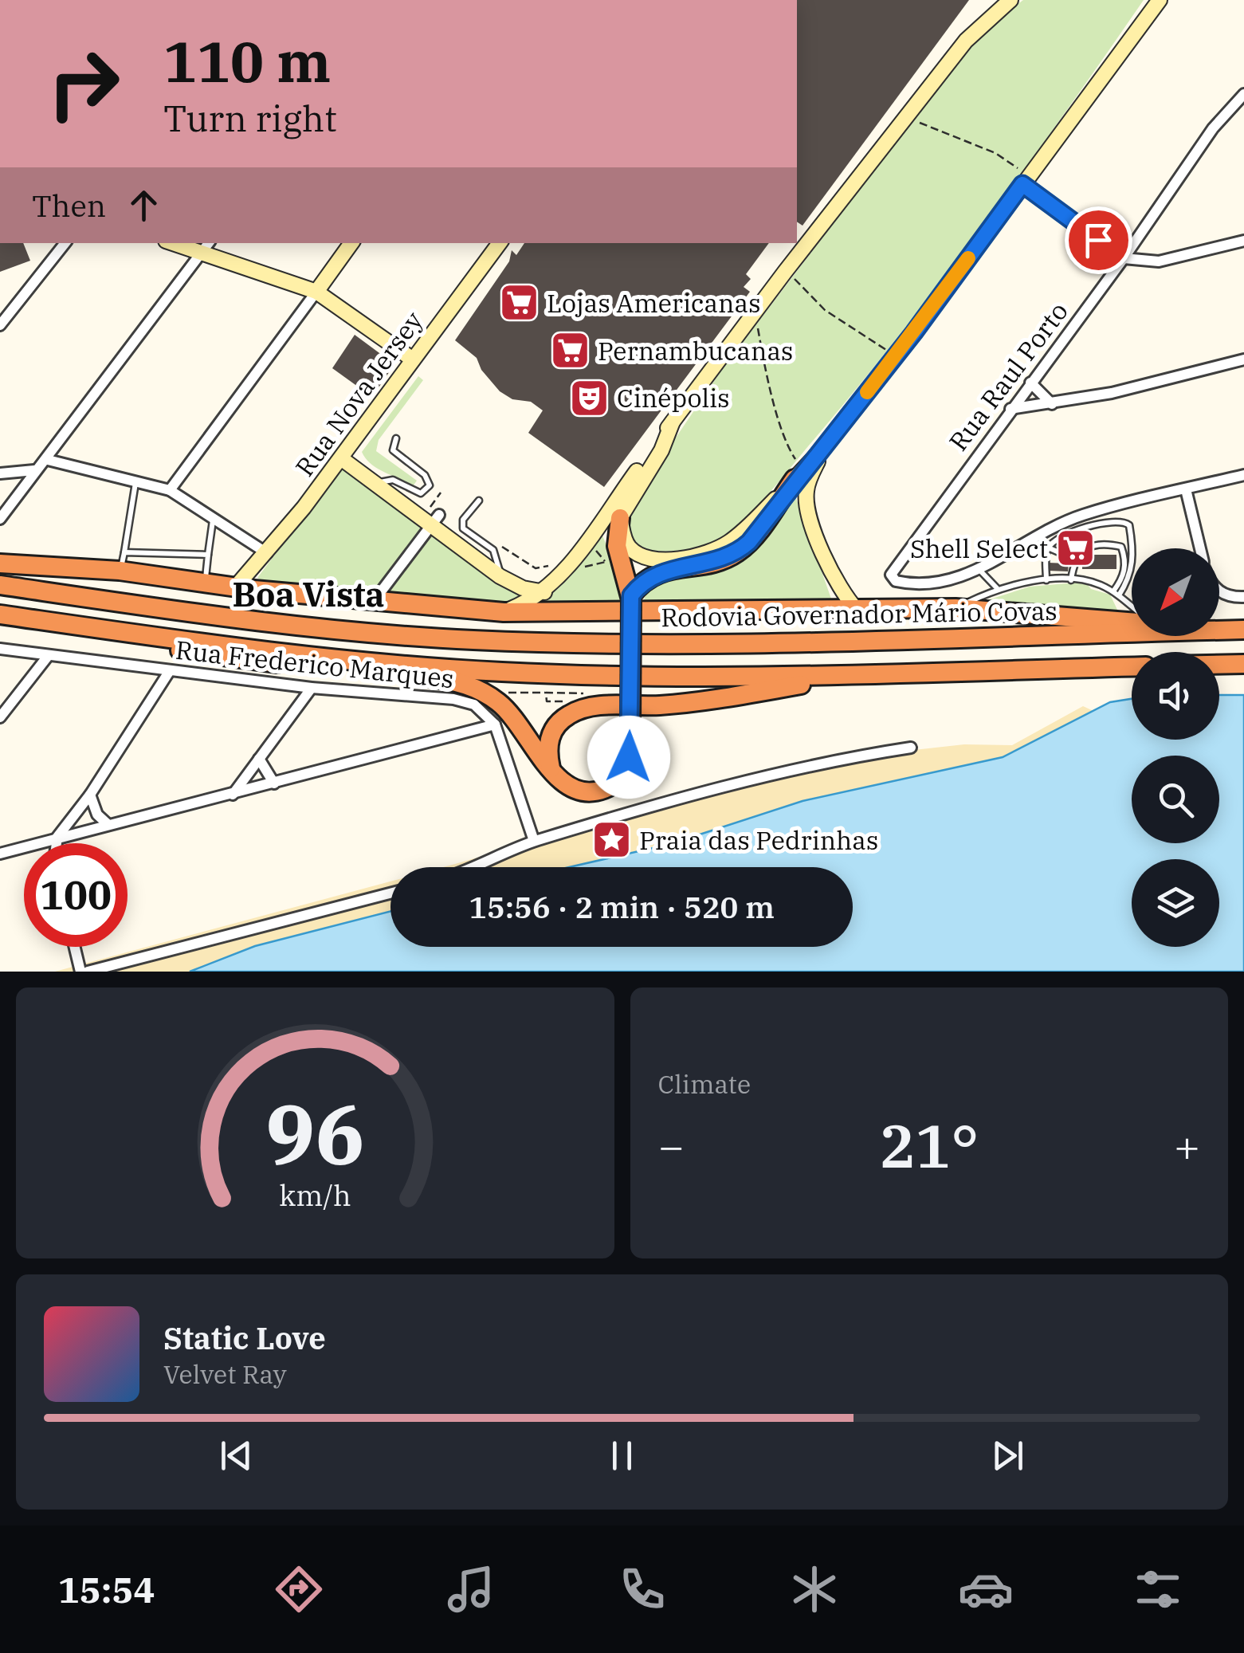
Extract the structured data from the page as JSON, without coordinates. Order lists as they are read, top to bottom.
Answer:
{
  "streets": {
    "highway": ["Rodovia Governador Mário Covas"],
    "main road": ["Rua Nova Jersey"],
    "street": ["Rua Raul Porto", "Rua Frederico Marques"]
  },
  "districts": ["Boa Vista"],
  "places": {
    "supermarket": ["Lojas Americanas", "Pernambucanas", "Shell Select"],
    "theatre": ["Cinépolis"],
    "place": ["Praia das Pedrinhas"]
  },
  "north": "bottom left",
  "page": {
    "turn": ["110 m", "Turn right"],
    "then": "Then",
    "limit": "100",
    "trip": "15:56 · 2 min · 520 m",
    "tile": "Climate",
    "heat": ["−", "21°", "+"],
    "song": ["Static Love", "Velvet Ray"],
    "tabs": "15:54",
    "gauge": ["96", "km/h"]
  }
}
